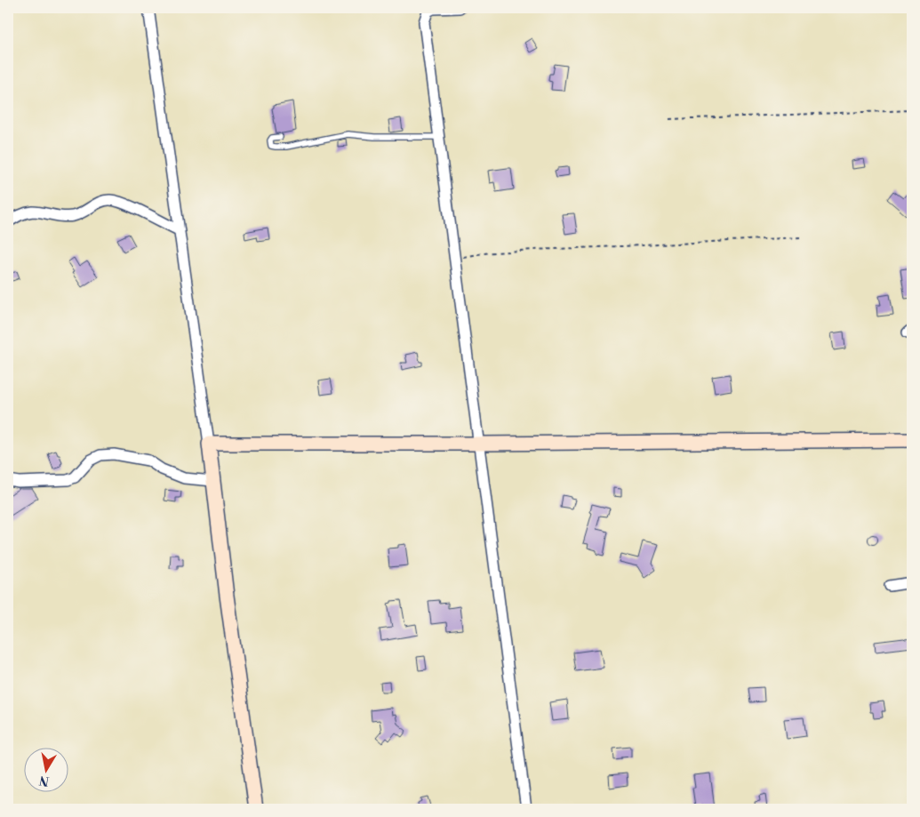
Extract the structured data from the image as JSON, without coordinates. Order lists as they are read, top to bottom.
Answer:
{
  "north": "bottom"
}
